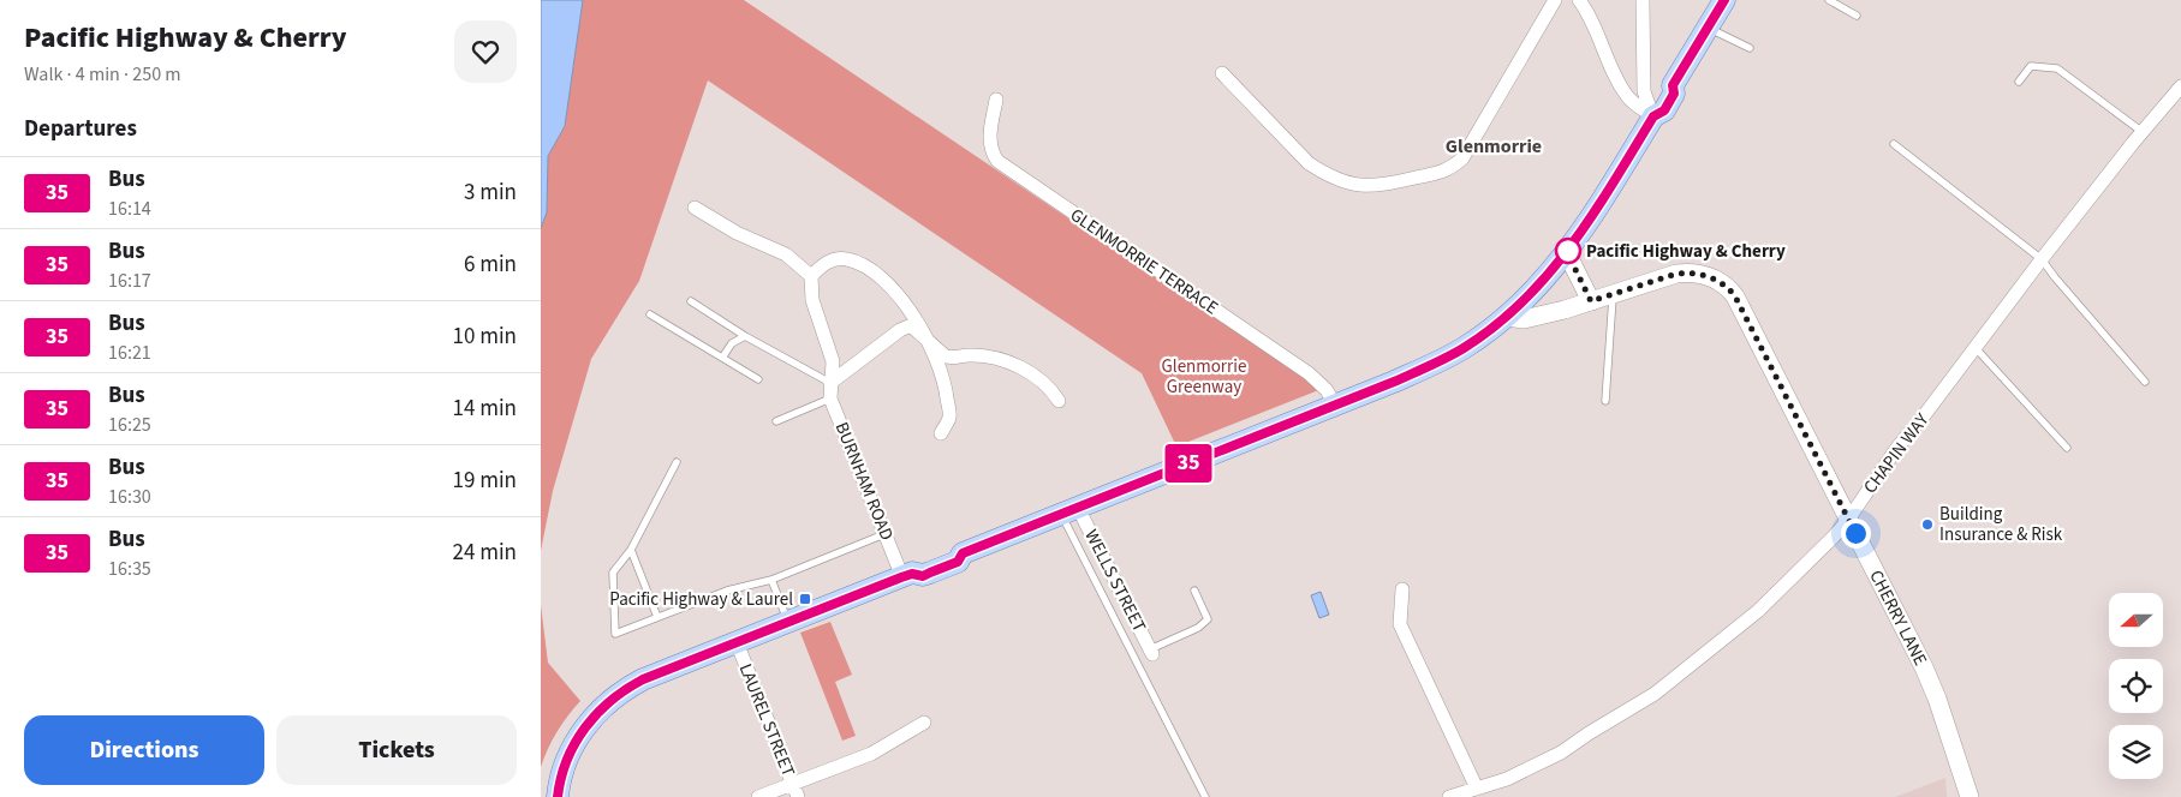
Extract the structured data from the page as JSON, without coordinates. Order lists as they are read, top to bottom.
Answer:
{
  "streets": {
    "street": [
      "GLENMORRIE TERRACE",
      "CHAPIN WAY",
      "BURNHAM ROAD",
      "WELLS STREET",
      "CHERRY LANE",
      "LAUREL STREET"
    ]
  },
  "crossings": [
    ["CHAPIN WAY", "CHERRY LANE"]
  ],
  "districts": ["Glenmorrie"],
  "parks": ["Glenmorrie Greenway"],
  "places": {
    "other": ["Pacific Highway & Cherry", "Building Insurance & Risk"],
    "transit": ["Pacific Highway & Laurel"]
  },
  "lines": ["bus line 35"],
  "north": "left",
  "page": {
    "heading": [
      ["Pacific Highway & Cherry", "Walk · 4 min · 250 m"],
      "Departures"
    ],
    "on_map": "35",
    "list": [
      {
        "mark": "35",
        "name": "Bus",
        "note": "16:14",
        "value": "3 min"
      },
      {
        "mark": "35",
        "name": "Bus",
        "note": "16:17",
        "value": "6 min"
      },
      {
        "mark": "35",
        "name": "Bus",
        "note": "16:21",
        "value": "10 min"
      },
      {
        "mark": "35",
        "name": "Bus",
        "note": "16:25",
        "value": "14 min"
      },
      {
        "mark": "35",
        "name": "Bus",
        "note": "16:30",
        "value": "19 min"
      },
      {
        "mark": "35",
        "name": "Bus",
        "note": "16:35",
        "value": "24 min"
      }
    ],
    "buttons": ["Directions", "Tickets"]
  }
}
